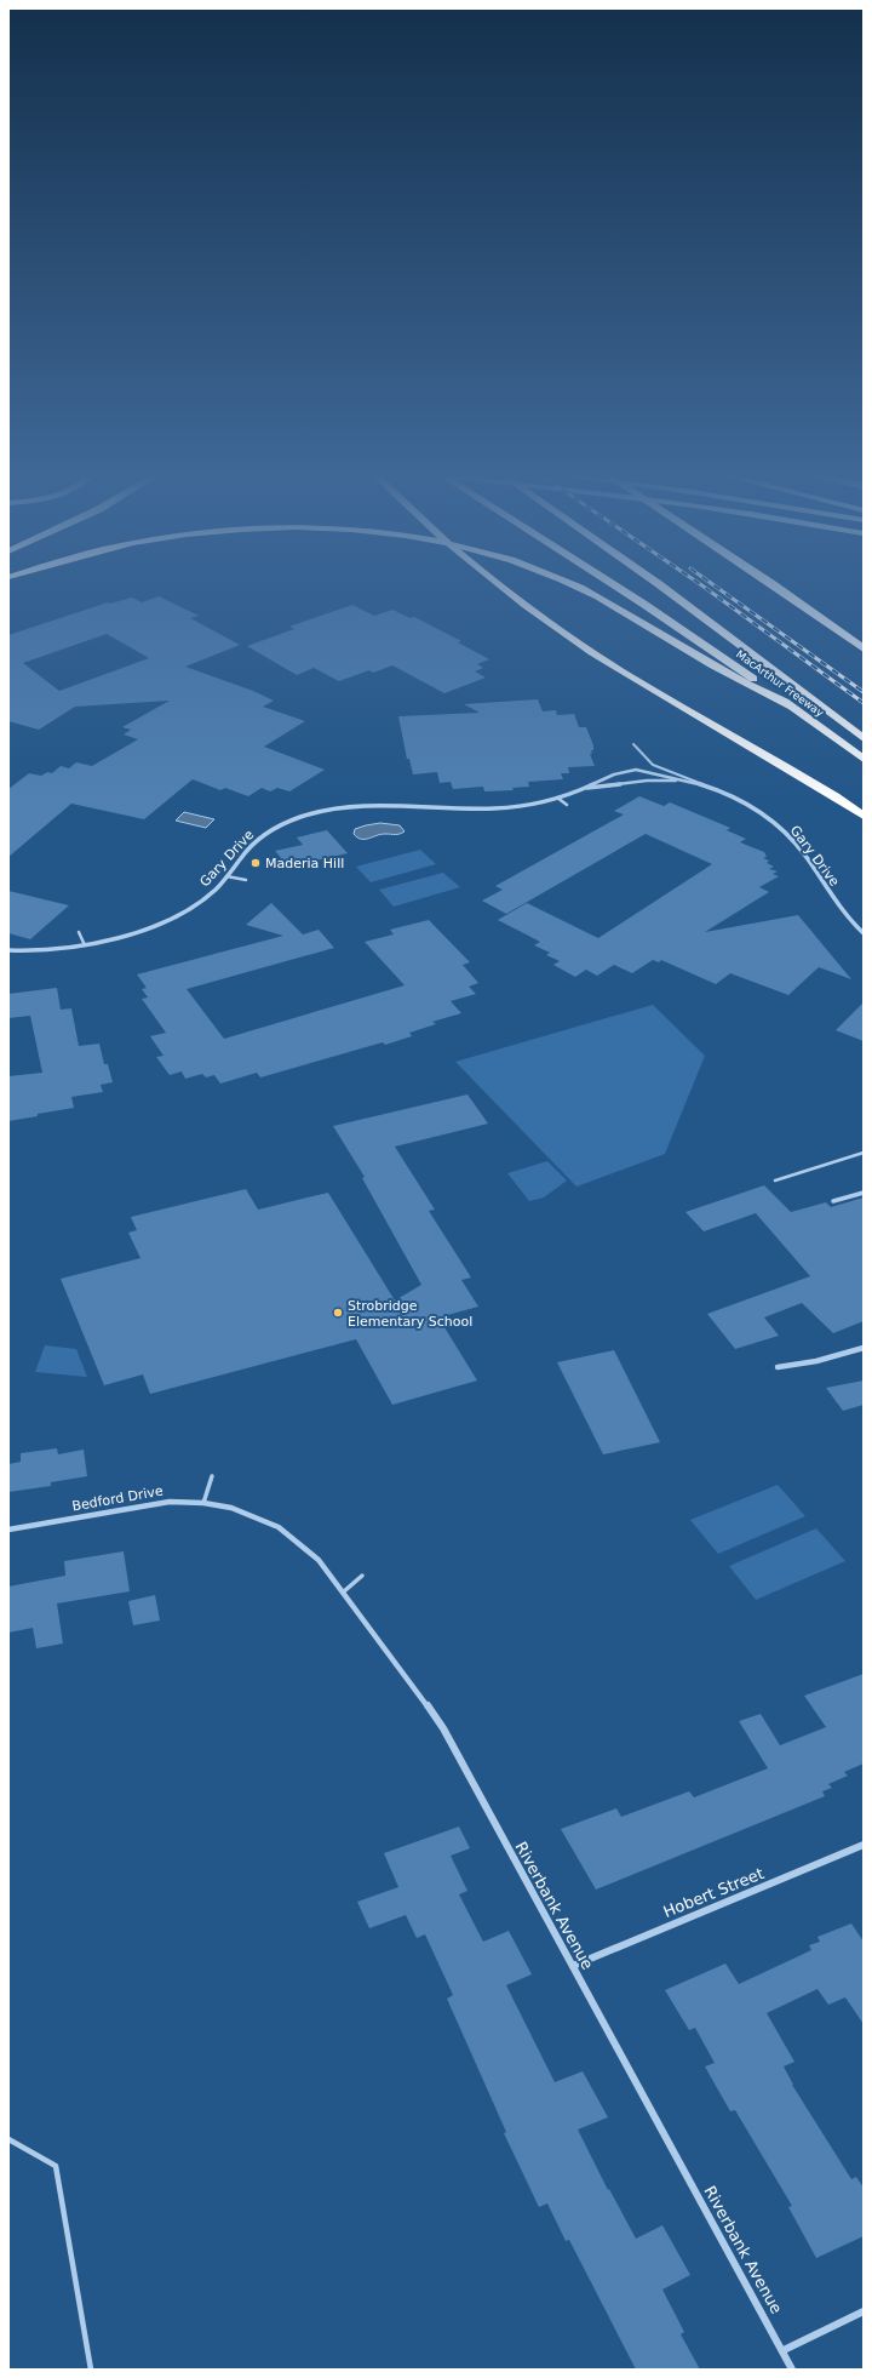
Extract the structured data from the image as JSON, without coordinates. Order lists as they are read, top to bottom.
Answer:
{
  "streets": {
    "highway": ["MacArthur Freeway"],
    "street": [
      "Gary Drive",
      "Bedford Drive",
      "Hobert Street",
      "Riverbank Avenue"
    ]
  },
  "crossings": [
    ["Bedford Drive", "Riverbank Avenue"],
    ["Hobert Street", "Riverbank Avenue"]
  ],
  "places": ["Maderia Hill", "Strobridge Elementary School"]
}
